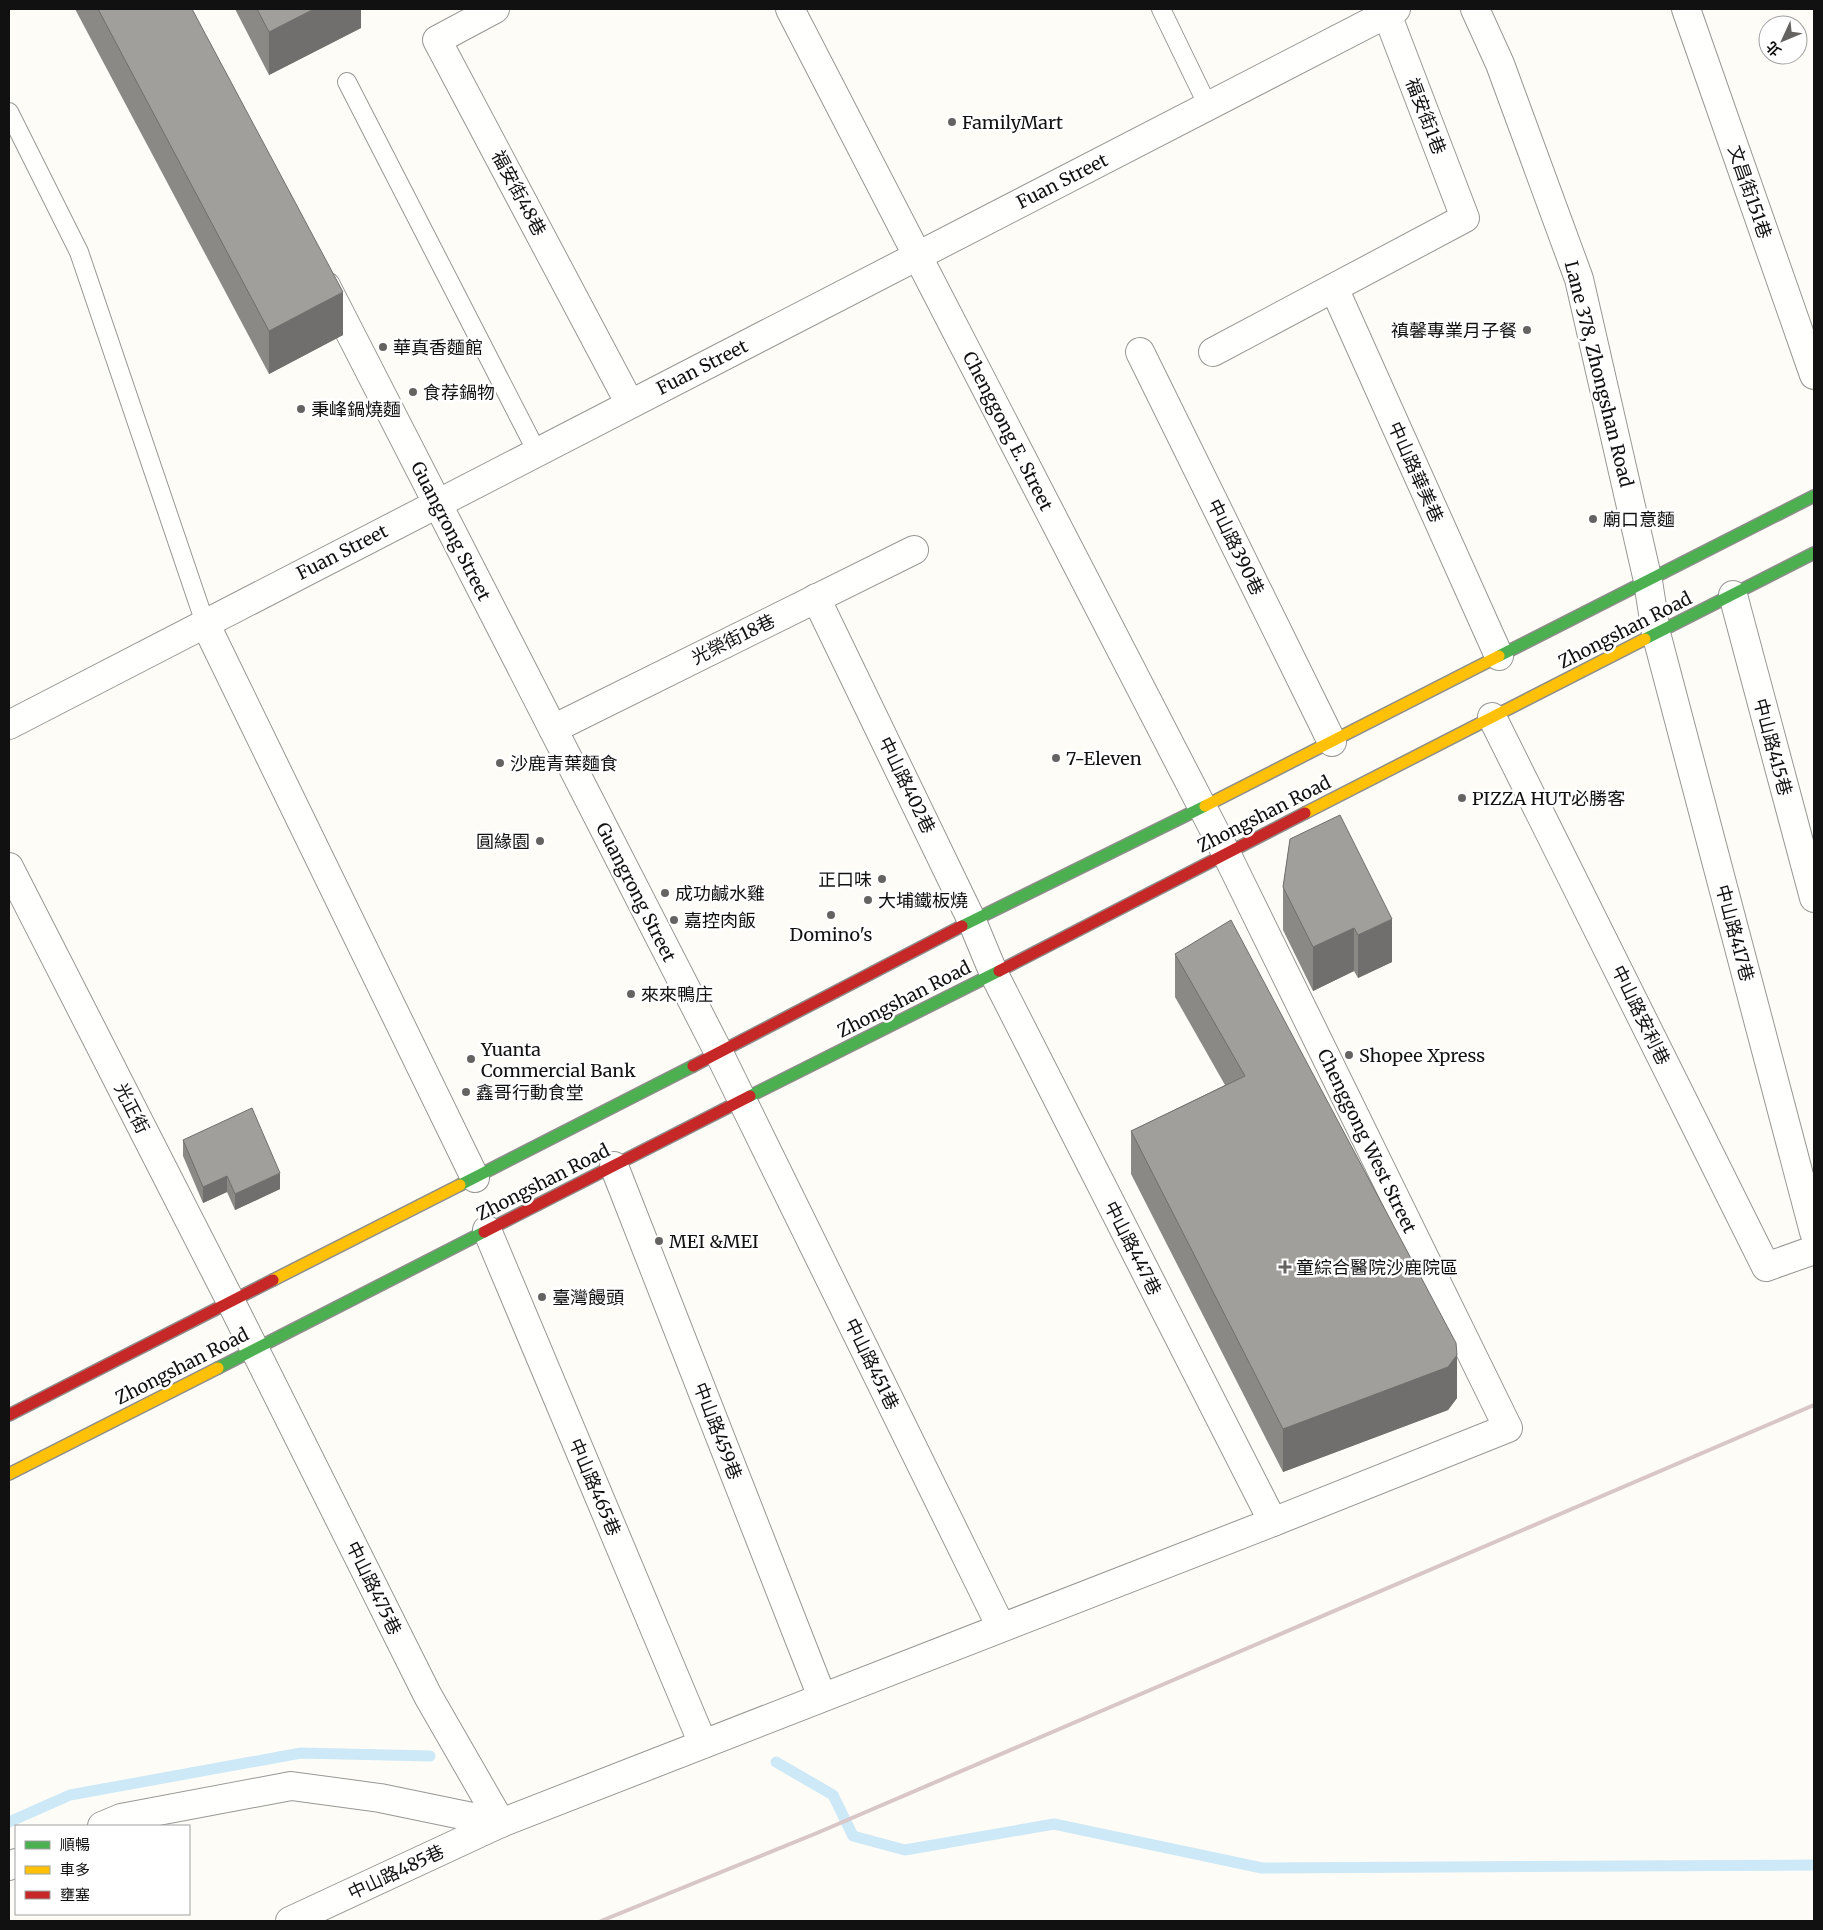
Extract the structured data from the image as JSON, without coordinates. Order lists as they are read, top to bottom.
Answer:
{
  "streets": {
    "street": [
      "福安街1巷",
      "Fuan Street",
      "文昌街151巷",
      "福安街48巷",
      "Lane 378, Zhongshan Road",
      "Chenggong E. Street",
      "中山路華美巷",
      "Guangrong Street",
      "中山路390巷",
      "Zhongshan Road",
      "光榮街18巷",
      "中山路415巷",
      "中山路402巷",
      "中山路417巷",
      "中山路安利巷",
      "光正街",
      "Chenggong West Street",
      "中山路447巷",
      "中山路451巷",
      "中山路459巷",
      "中山路465巷",
      "中山路475巷",
      "中山路485巷"
    ]
  },
  "crossings": [
    ["福安街1巷", "Fuan Street"],
    ["福安街1巷", "中山路華美巷"],
    ["Fuan Street", "福安街48巷"],
    ["Fuan Street", "Chenggong E. Street"],
    ["Fuan Street", "Guangrong Street"],
    ["Lane 378, Zhongshan Road", "Zhongshan Road"],
    ["Lane 378, Zhongshan Road", "中山路417巷"],
    ["Chenggong E. Street", "Zhongshan Road"],
    ["Chenggong E. Street", "Chenggong West Street"],
    ["中山路華美巷", "Zhongshan Road"],
    ["Guangrong Street", "Zhongshan Road"],
    ["Guangrong Street", "光榮街18巷"],
    ["Guangrong Street", "中山路451巷"],
    ["中山路390巷", "Zhongshan Road"],
    ["Zhongshan Road", "中山路415巷"],
    ["Zhongshan Road", "中山路402巷"],
    ["Zhongshan Road", "中山路417巷"],
    ["Zhongshan Road", "中山路安利巷"],
    ["Zhongshan Road", "光正街"],
    ["Zhongshan Road", "Chenggong West Street"],
    ["Zhongshan Road", "中山路447巷"],
    ["Zhongshan Road", "中山路451巷"],
    ["Zhongshan Road", "中山路459巷"],
    ["Zhongshan Road", "中山路465巷"],
    ["Zhongshan Road", "中山路475巷"],
    ["光榮街18巷", "中山路402巷"],
    ["中山路402巷", "中山路447巷"],
    ["光正街", "中山路475巷"],
    ["Chenggong West Street", "中山路485巷"],
    ["中山路447巷", "中山路485巷"],
    ["中山路451巷", "中山路485巷"],
    ["中山路459巷", "中山路485巷"],
    ["中山路465巷", "中山路485巷"],
    ["中山路475巷", "中山路485巷"]
  ],
  "places": {
    "other": [
      "FamilyMart",
      "禛馨專業月子餐",
      "華真香麵館",
      "食荐鍋物",
      "秉峰鍋燒麵",
      "廟口意麵",
      "7-Eleven",
      "沙鹿青葉麵食",
      "PIZZA HUT必勝客",
      "圓緣園",
      "正口味",
      "成功鹹水雞",
      "大埔鐵板燒",
      "Domino's",
      "嘉控肉飯",
      "來來鴨庄",
      "Shopee Xpress",
      "Yuanta Commercial Bank",
      "鑫哥行動食堂",
      "MEI &MEI",
      "臺灣饅頭"
    ],
    "health": ["童綜合醫院沙鹿院區"]
  },
  "legend": ["順暢", "車多", "壅塞"],
  "north": "bottom left"
}
